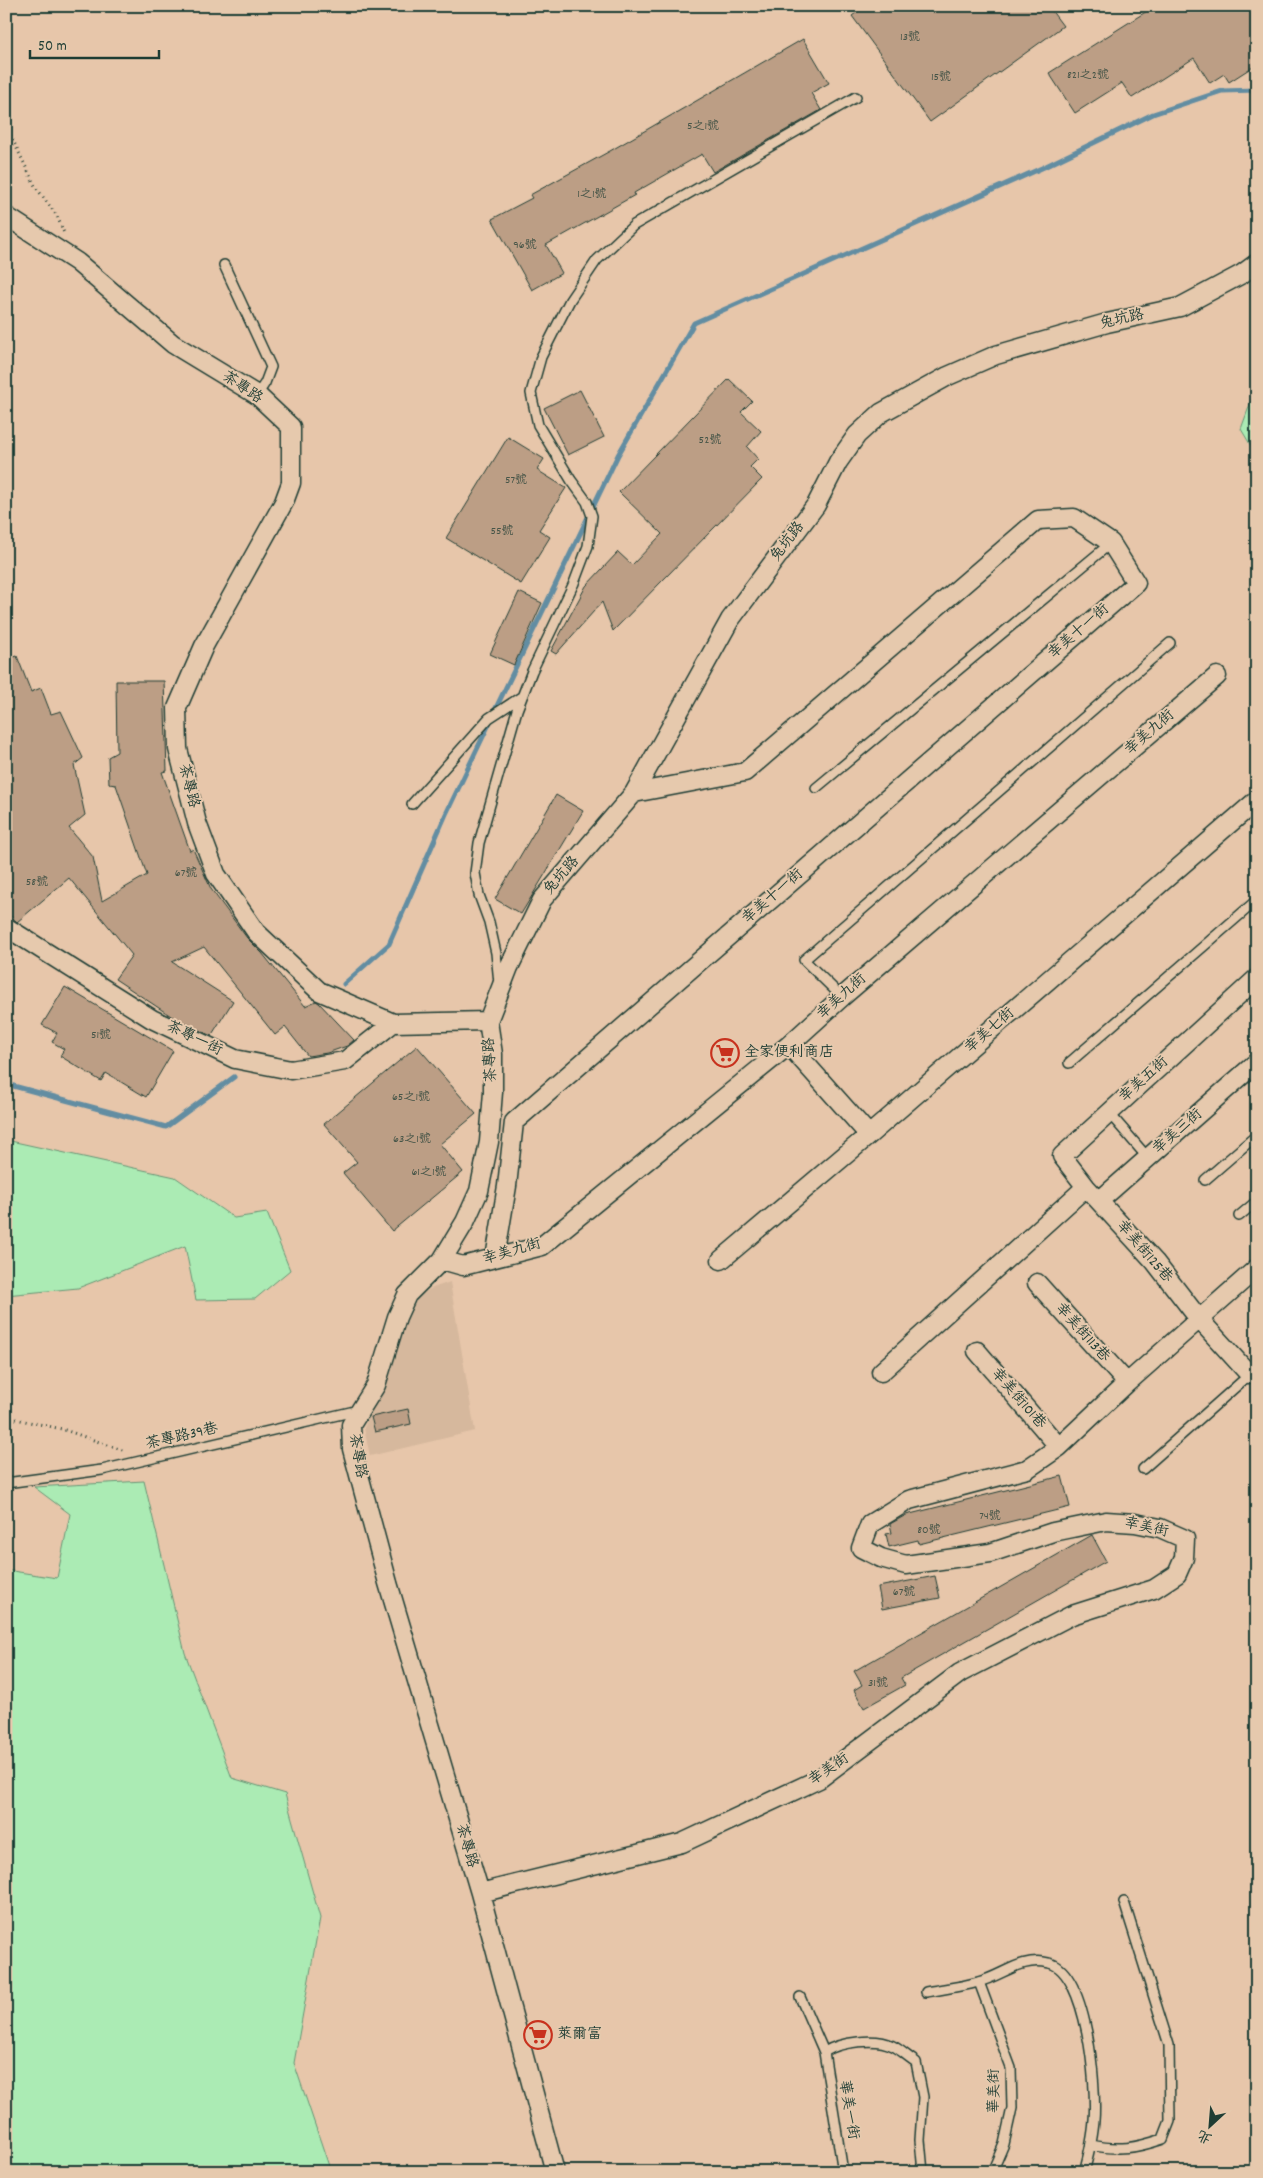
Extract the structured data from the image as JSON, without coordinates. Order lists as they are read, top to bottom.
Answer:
{
  "streets": {
    "street": [
      "兔坑路",
      "茶專路",
      "幸美十一街",
      "幸美九街",
      "幸美七街",
      "茶專一街",
      "幸美五街",
      "幸美三街",
      "幸美街125巷",
      "幸美街113巷",
      "幸美街101巷",
      "幸美街"
    ],
    "lane": ["茶專路39巷", "華美街", "華美一街"]
  },
  "crossings": [
    ["兔坑路", "茶專路"],
    ["茶專路", "幸美九街"],
    ["茶專路", "茶專一街"],
    ["茶專路", "茶專路39巷"],
    ["茶專路", "幸美街"],
    ["幸美十一街", "幸美九街"],
    ["幸美五街", "幸美街125巷"],
    ["幸美三街", "幸美街125巷"],
    ["幸美街125巷", "幸美街"],
    ["幸美街113巷", "幸美街"],
    ["幸美街101巷", "幸美街"]
  ],
  "places": {
    "supermarket": ["全家便利商店", "萊爾富"]
  },
  "house_numbers": [
    "13號",
    "821之2號",
    "15號",
    "5之1號",
    "1之1號",
    "96號",
    "52號",
    "57號",
    "55號",
    "67號",
    "58號",
    "51號",
    "65之1號",
    "63之1號",
    "61之1號",
    "74號",
    "80號",
    "67號",
    "31號"
  ],
  "scale_bar": "50 m",
  "north": "bottom left"
}
